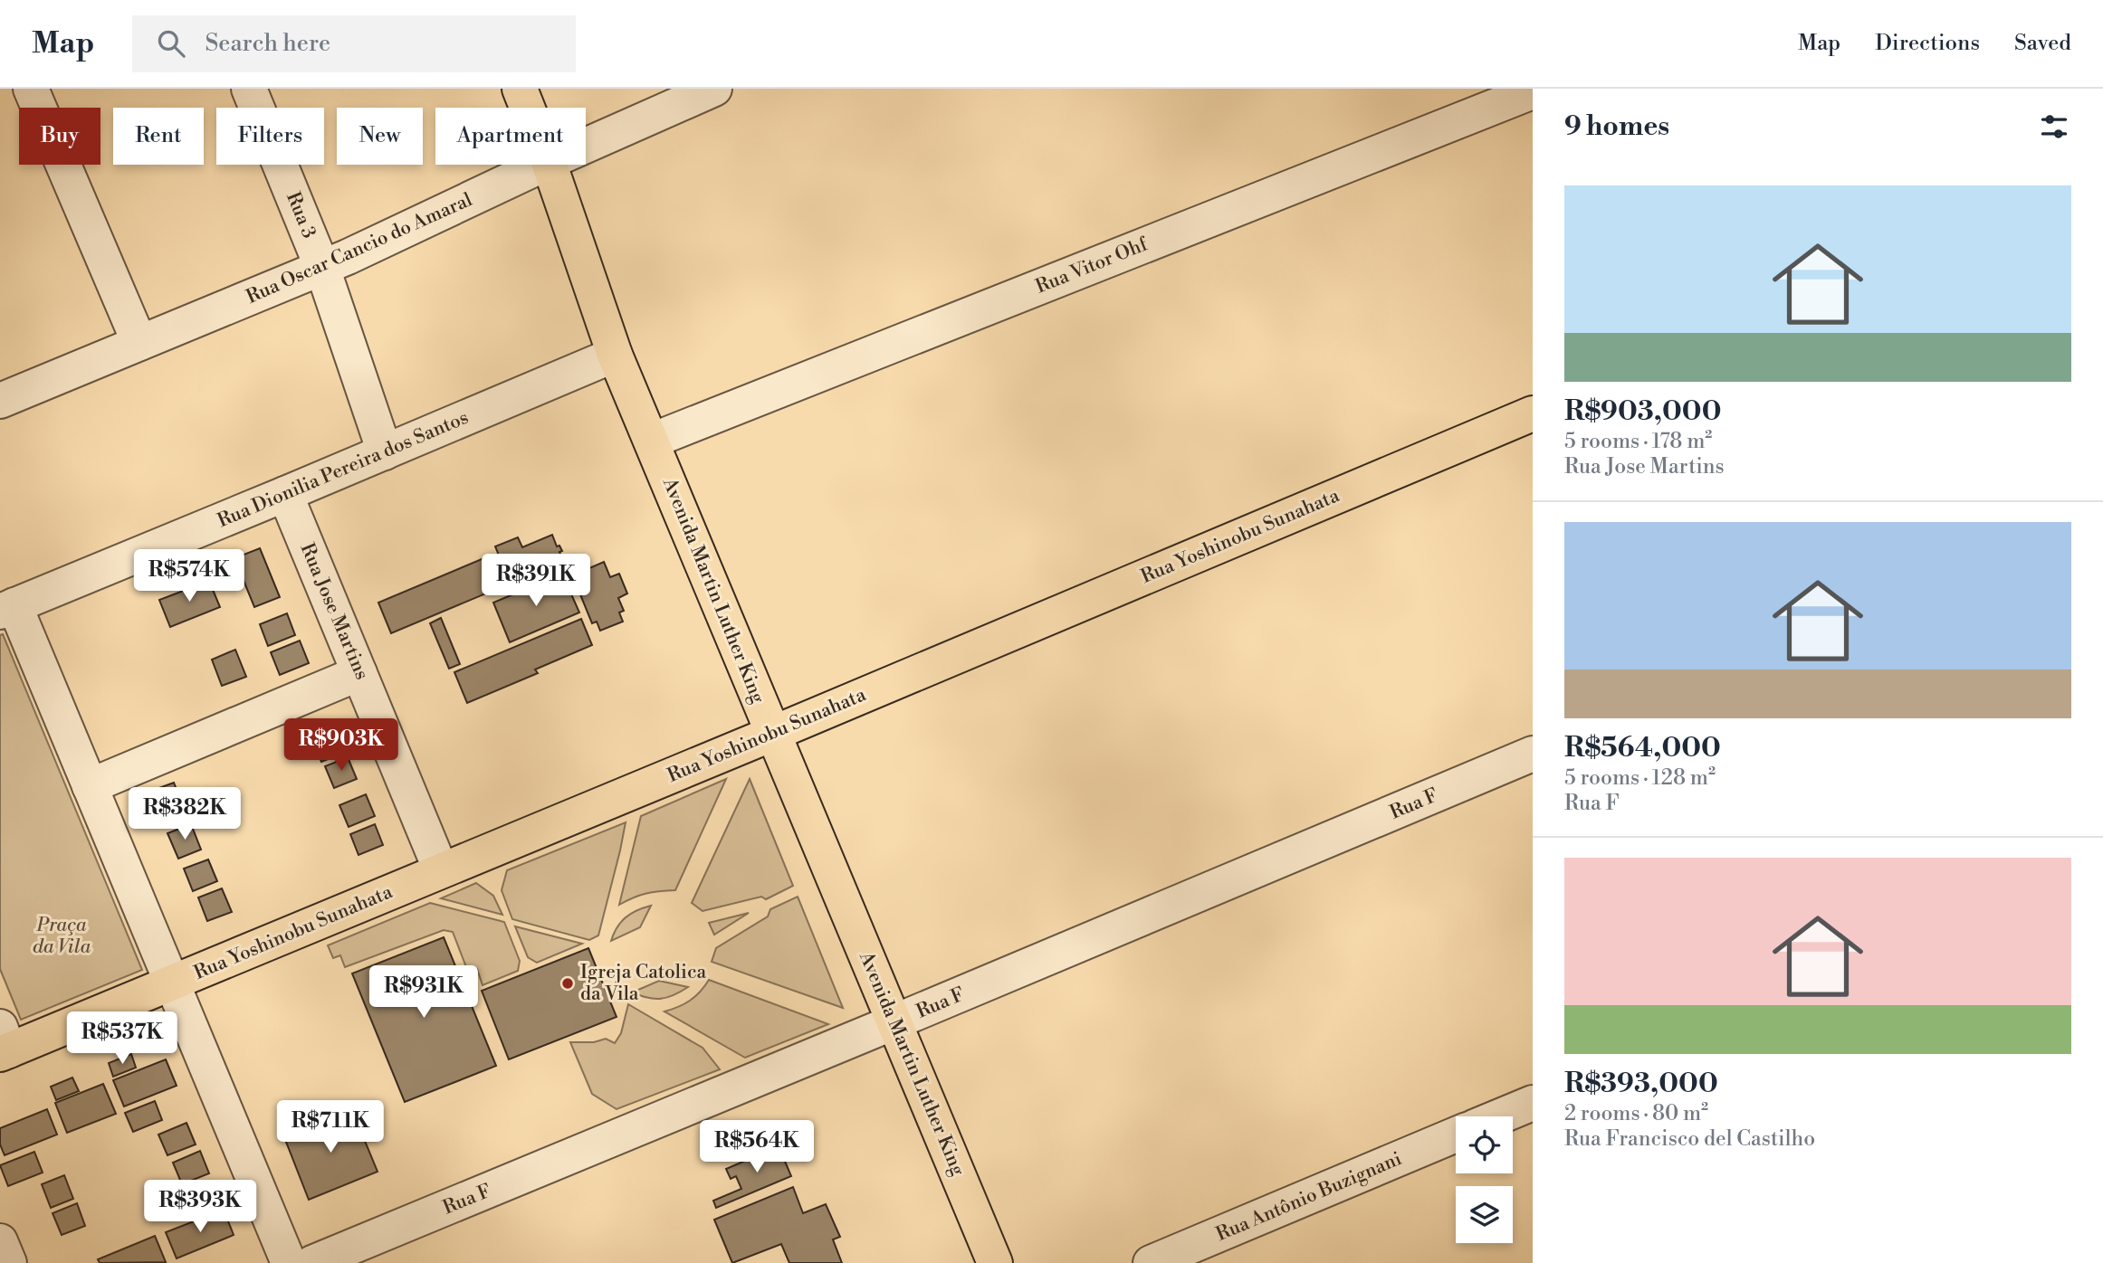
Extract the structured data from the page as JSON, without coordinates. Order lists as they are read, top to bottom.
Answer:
{
  "streets": {
    "main road": ["Rua Yoshinobu Sunahata", "Avenida Martin Luther King"],
    "street": [
      "Rua 3",
      "Rua Oscar Cancio do Amaral",
      "Rua Vitor Ohf",
      "Rua Dionilia Pereira dos Santos",
      "Rua Jose Martins",
      "Rua F",
      "Rua Antônio Buzignani"
    ]
  },
  "crossings": [
    ["Rua 3", "Rua Oscar Cancio do Amaral"],
    ["Rua 3", "Rua Dionilia Pereira dos Santos"],
    ["Rua Vitor Ohf", "Avenida Martin Luther King"],
    ["Rua Dionilia Pereira dos Santos", "Avenida Martin Luther King"],
    ["Rua Dionilia Pereira dos Santos", "Rua Jose Martins"],
    ["Rua Yoshinobu Sunahata", "Avenida Martin Luther King"],
    ["Rua Yoshinobu Sunahata", "Rua Jose Martins"],
    ["Avenida Martin Luther King", "Rua F"]
  ],
  "parks": ["Praça da Vila"],
  "places": ["Igreja Catolica da Vila"],
  "page": {
    "header": "Map",
    "search": "Search here",
    "nav": ["Map", "Directions", "Saved"],
    "heading": "9 homes",
    "chip": [
      "Buy",
      "Rent",
      "Filters",
      "New",
      "Apartment"
    ],
    "list": [
      {
        "name": "R$903,000",
        "note": "5 rooms · 178 m² · Rua Jose Martins"
      },
      {
        "name": "R$564,000",
        "note": "5 rooms · 128 m² · Rua F"
      },
      {
        "name": "R$393,000",
        "note": "2 rooms · 80 m² · Rua Francisco del Castilho"
      }
    ],
    "price": [
      "R$574K",
      "R$391K",
      "R$903K",
      "R$382K",
      "R$931K",
      "R$537K",
      "R$711K",
      "R$564K",
      "R$393K"
    ]
  }
}
